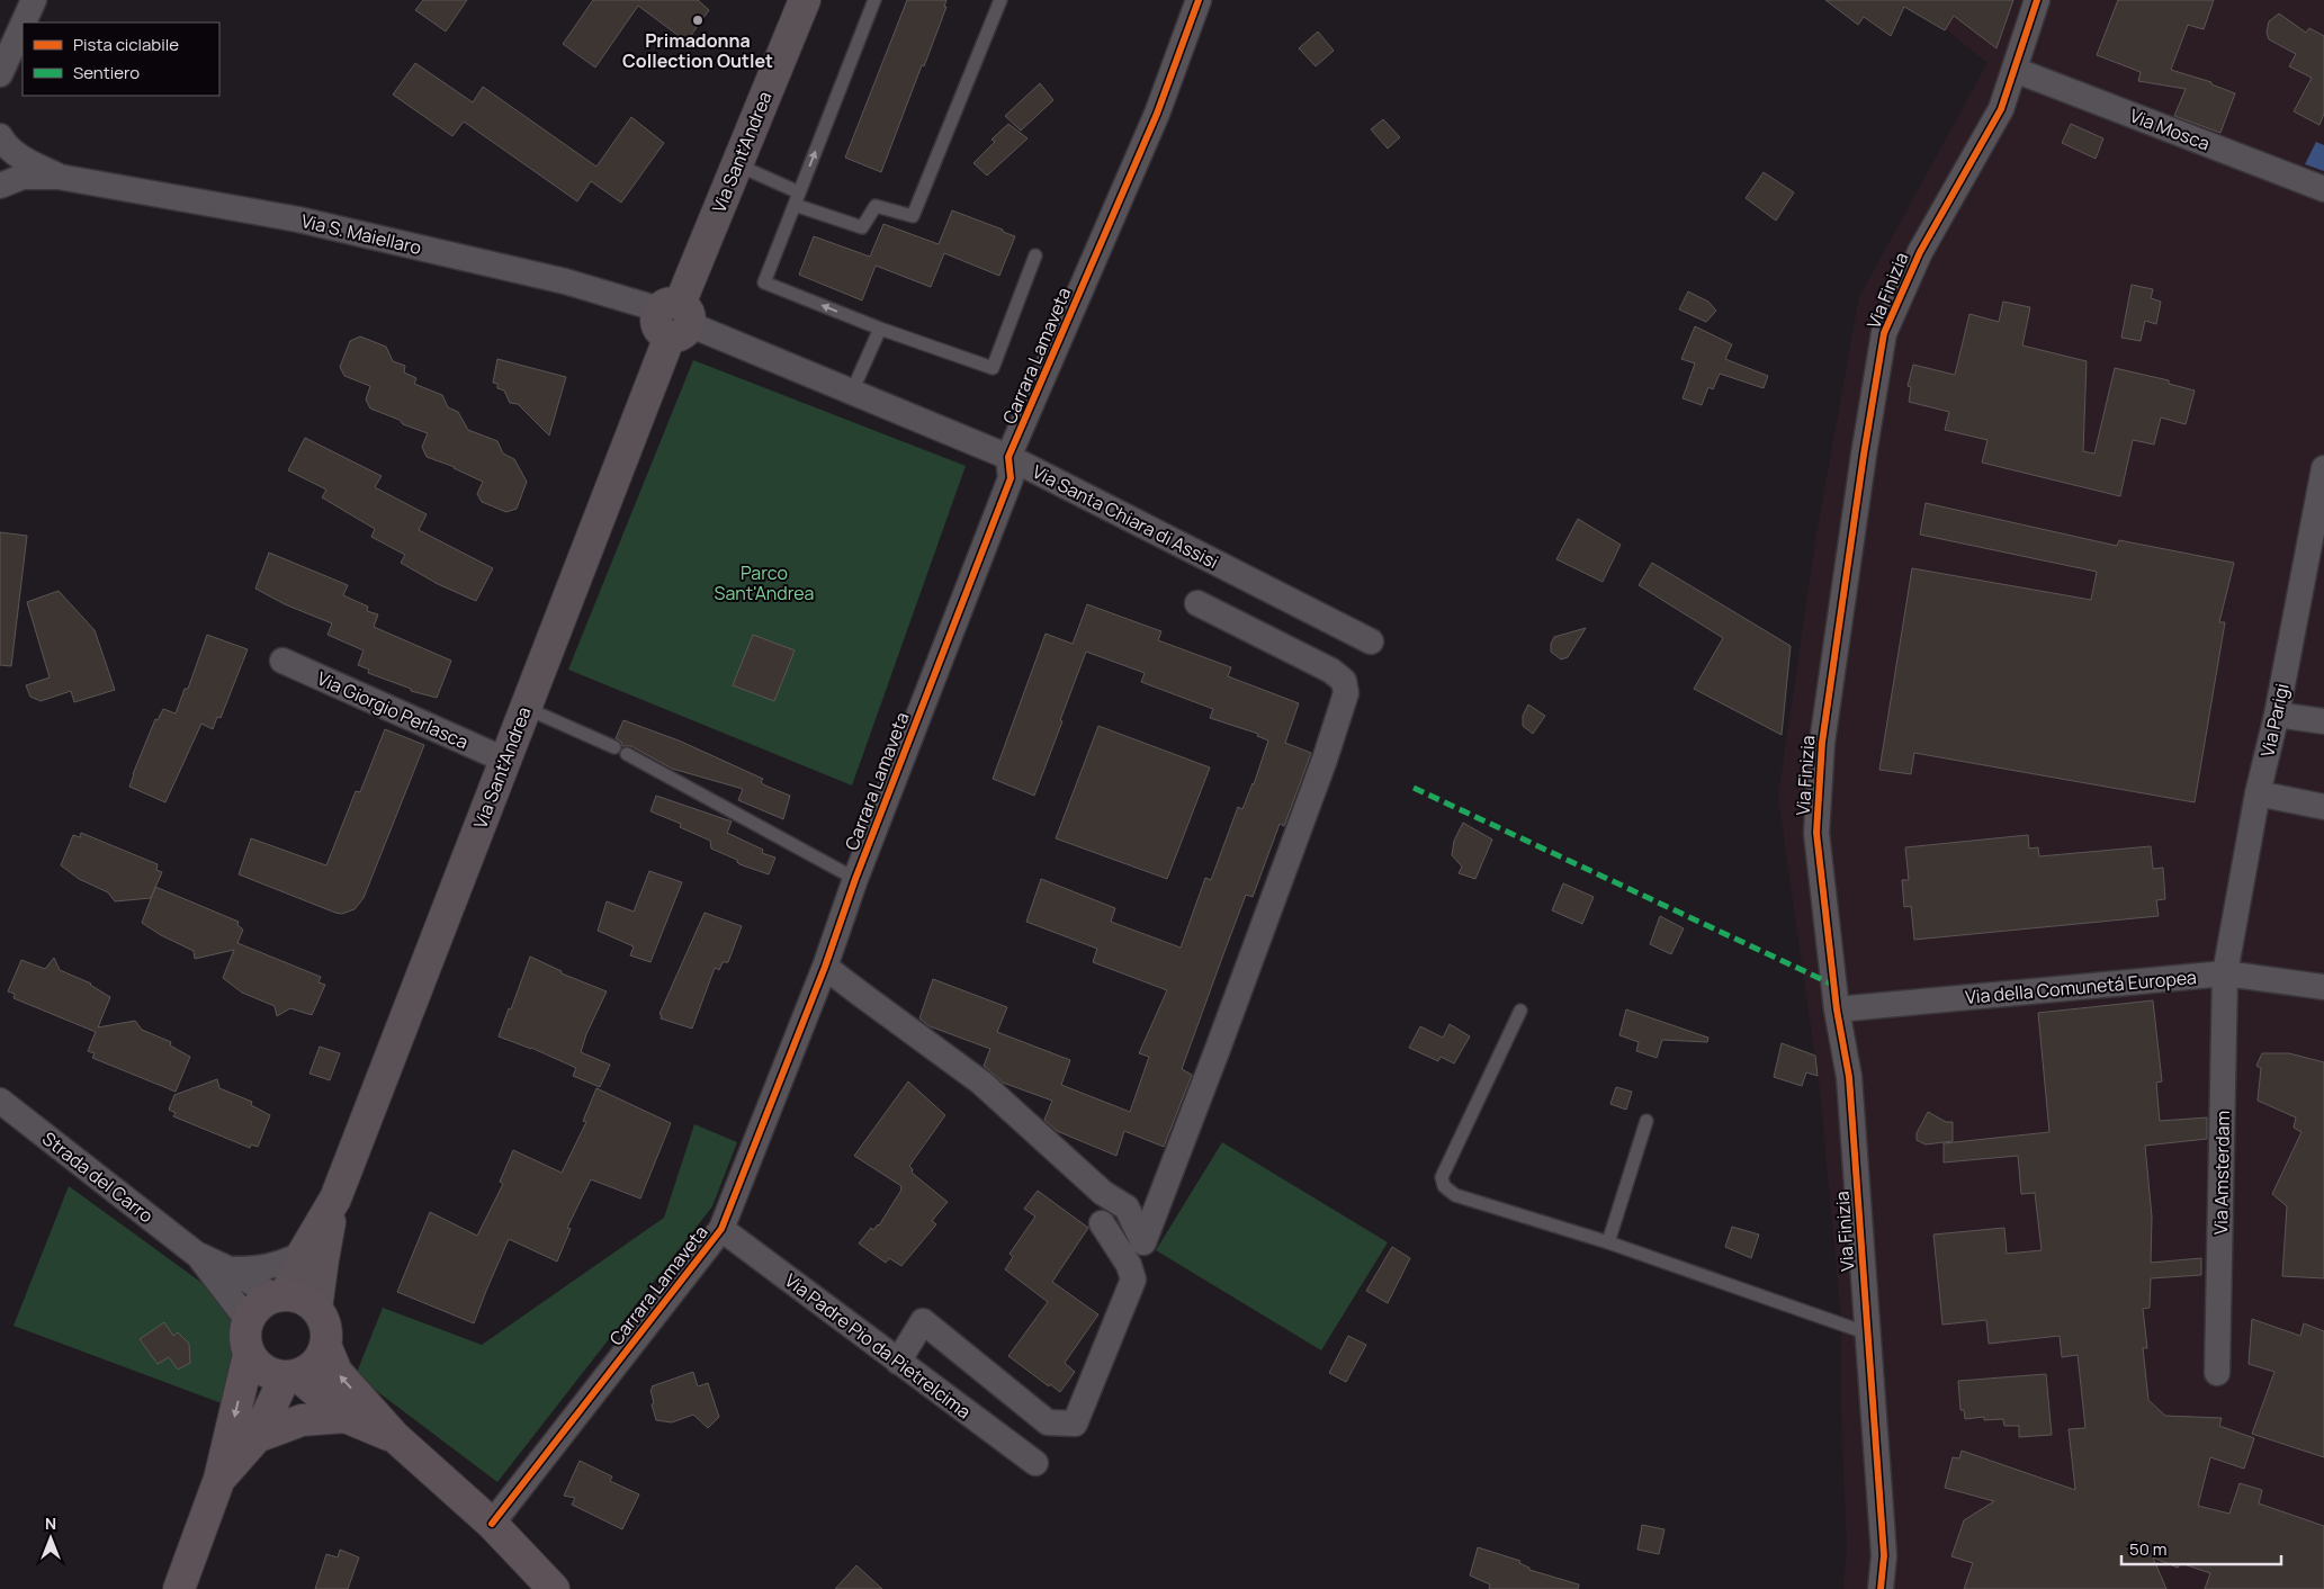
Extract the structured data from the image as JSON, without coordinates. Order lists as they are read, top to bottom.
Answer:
{
  "streets": {
    "main road": ["Via Sant'Andrea"],
    "street": [
      "Via Mosca",
      "Via S. Maiellaro",
      "Via Finizia",
      "Carrara Lamaveta",
      "Via Santa Chiara di Assisi",
      "Via Giorgio Perlasca",
      "Via Parigi",
      "Via della Comunetá Europea",
      "Via Amsterdam",
      "Strada del Carro",
      "Via Padre Pio da Pietrelcima"
    ]
  },
  "crossings": [
    ["Via Mosca", "Via Finizia"],
    ["Via Sant'Andrea", "Via S. Maiellaro"],
    ["Via Sant'Andrea", "Via Santa Chiara di Assisi"],
    ["Via Sant'Andrea", "Via Giorgio Perlasca"],
    ["Via Sant'Andrea", "Strada del Carro"],
    ["Via S. Maiellaro", "Via Santa Chiara di Assisi"],
    ["Via Finizia", "Via della Comunetá Europea"],
    ["Carrara Lamaveta", "Via Santa Chiara di Assisi"],
    ["Carrara Lamaveta", "Via Padre Pio da Pietrelcima"],
    ["Via Parigi", "Via della Comunetá Europea"],
    ["Via Parigi", "Via Amsterdam"],
    ["Via della Comunetá Europea", "Via Amsterdam"]
  ],
  "parks": ["Parco Sant'Andrea"],
  "places": ["Primadonna Collection Outlet"],
  "legend": ["Pista ciclabile", "Sentiero"],
  "scale_bar": "50 m",
  "north": "top"
}
